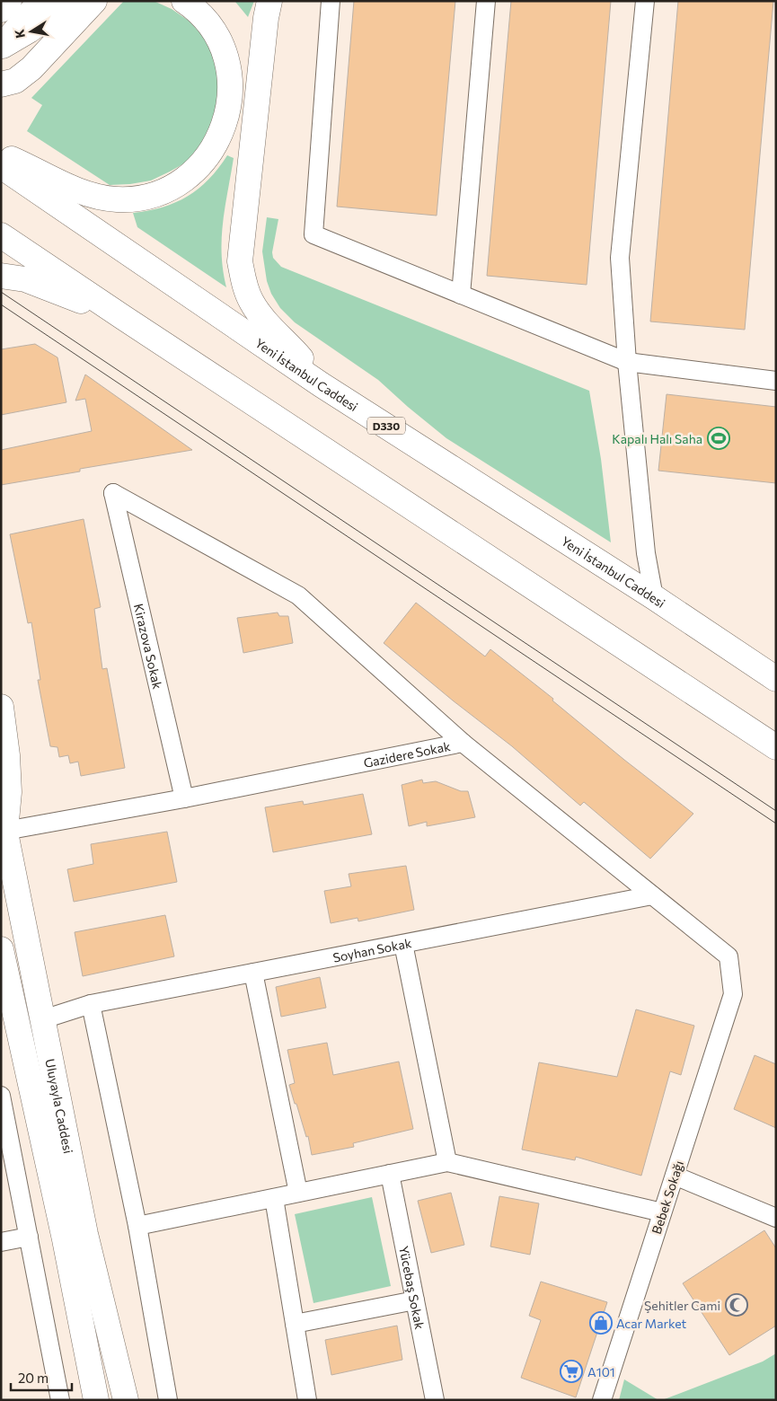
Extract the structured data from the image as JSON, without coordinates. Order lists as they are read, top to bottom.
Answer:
{
  "streets": {
    "main road": ["Yeni İstanbul Caddesi", "D330", "Uluyayla Caddesi"],
    "street": [
      "Kirazova Sokak",
      "Gazidere Sokak",
      "Soyhan Sokak",
      "Bebek Sokağı",
      "Yücebaş Sokak"
    ]
  },
  "crossings": [
    ["Kirazova Sokak", "Gazidere Sokak"],
    ["Gazidere Sokak", "Soyhan Sokak"],
    ["Gazidere Sokak", "Uluyayla Caddesi"],
    ["Gazidere Sokak", "Bebek Sokağı"],
    ["Soyhan Sokak", "Uluyayla Caddesi"]
  ],
  "places": {
    "sports": ["Kapalı Halı Saha"],
    "mosque": ["Şehitler Cami"],
    "shop": ["Acar Market"],
    "supermarket": ["A101"]
  },
  "scale_bar": "20 m",
  "north": "left"
}
